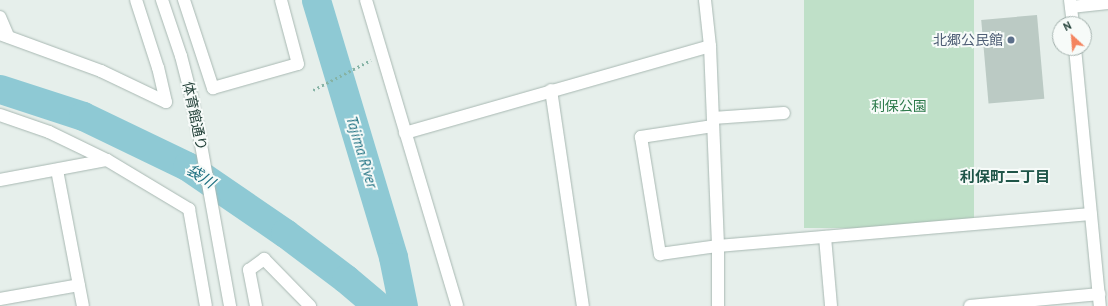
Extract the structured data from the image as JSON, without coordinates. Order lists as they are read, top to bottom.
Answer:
{
  "streets": {
    "street": ["体育館通り"]
  },
  "districts": ["利保町二丁目"],
  "water": ["Tajima River", "袋川"],
  "parks": ["利保公園"],
  "places": ["北郷公民館"],
  "north": "top left"
}
